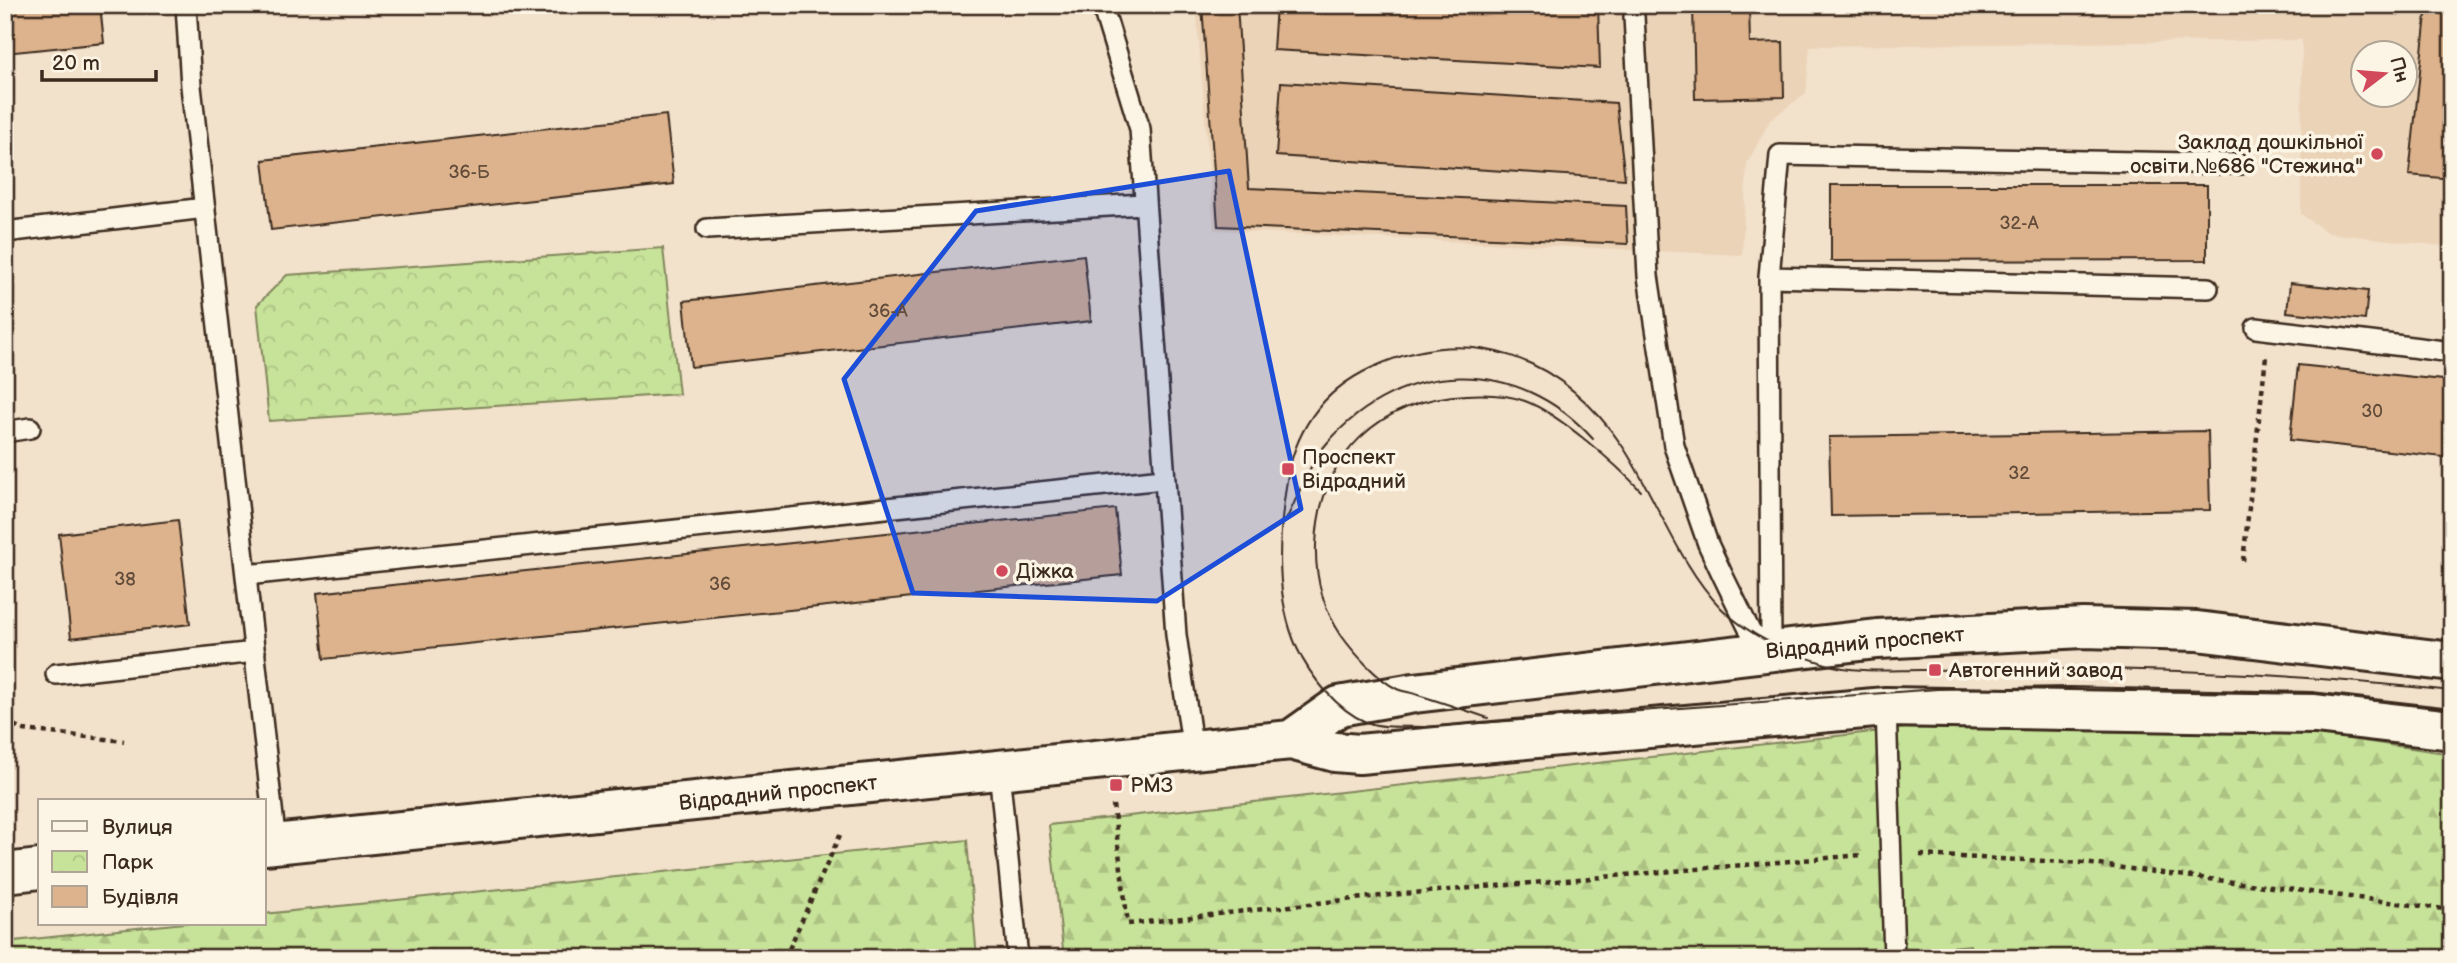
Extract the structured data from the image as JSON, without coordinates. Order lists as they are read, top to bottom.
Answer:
{
  "streets": {
    "main road": ["Відрадний проспект"]
  },
  "places": {
    "other": ["Заклад дошкільної освіти №686 \"Стежина\"", "Діжка"],
    "transit": ["Проспект Відрадний", "Автогенний завод", "РМЗ"]
  },
  "house_numbers": [
    "36-Б",
    "32-А",
    "36-А",
    "30",
    "32",
    "38",
    "36"
  ],
  "legend": ["Вулиця", "Парк", "Будівля"],
  "scale_bar": "20 m",
  "north": "right"
}
